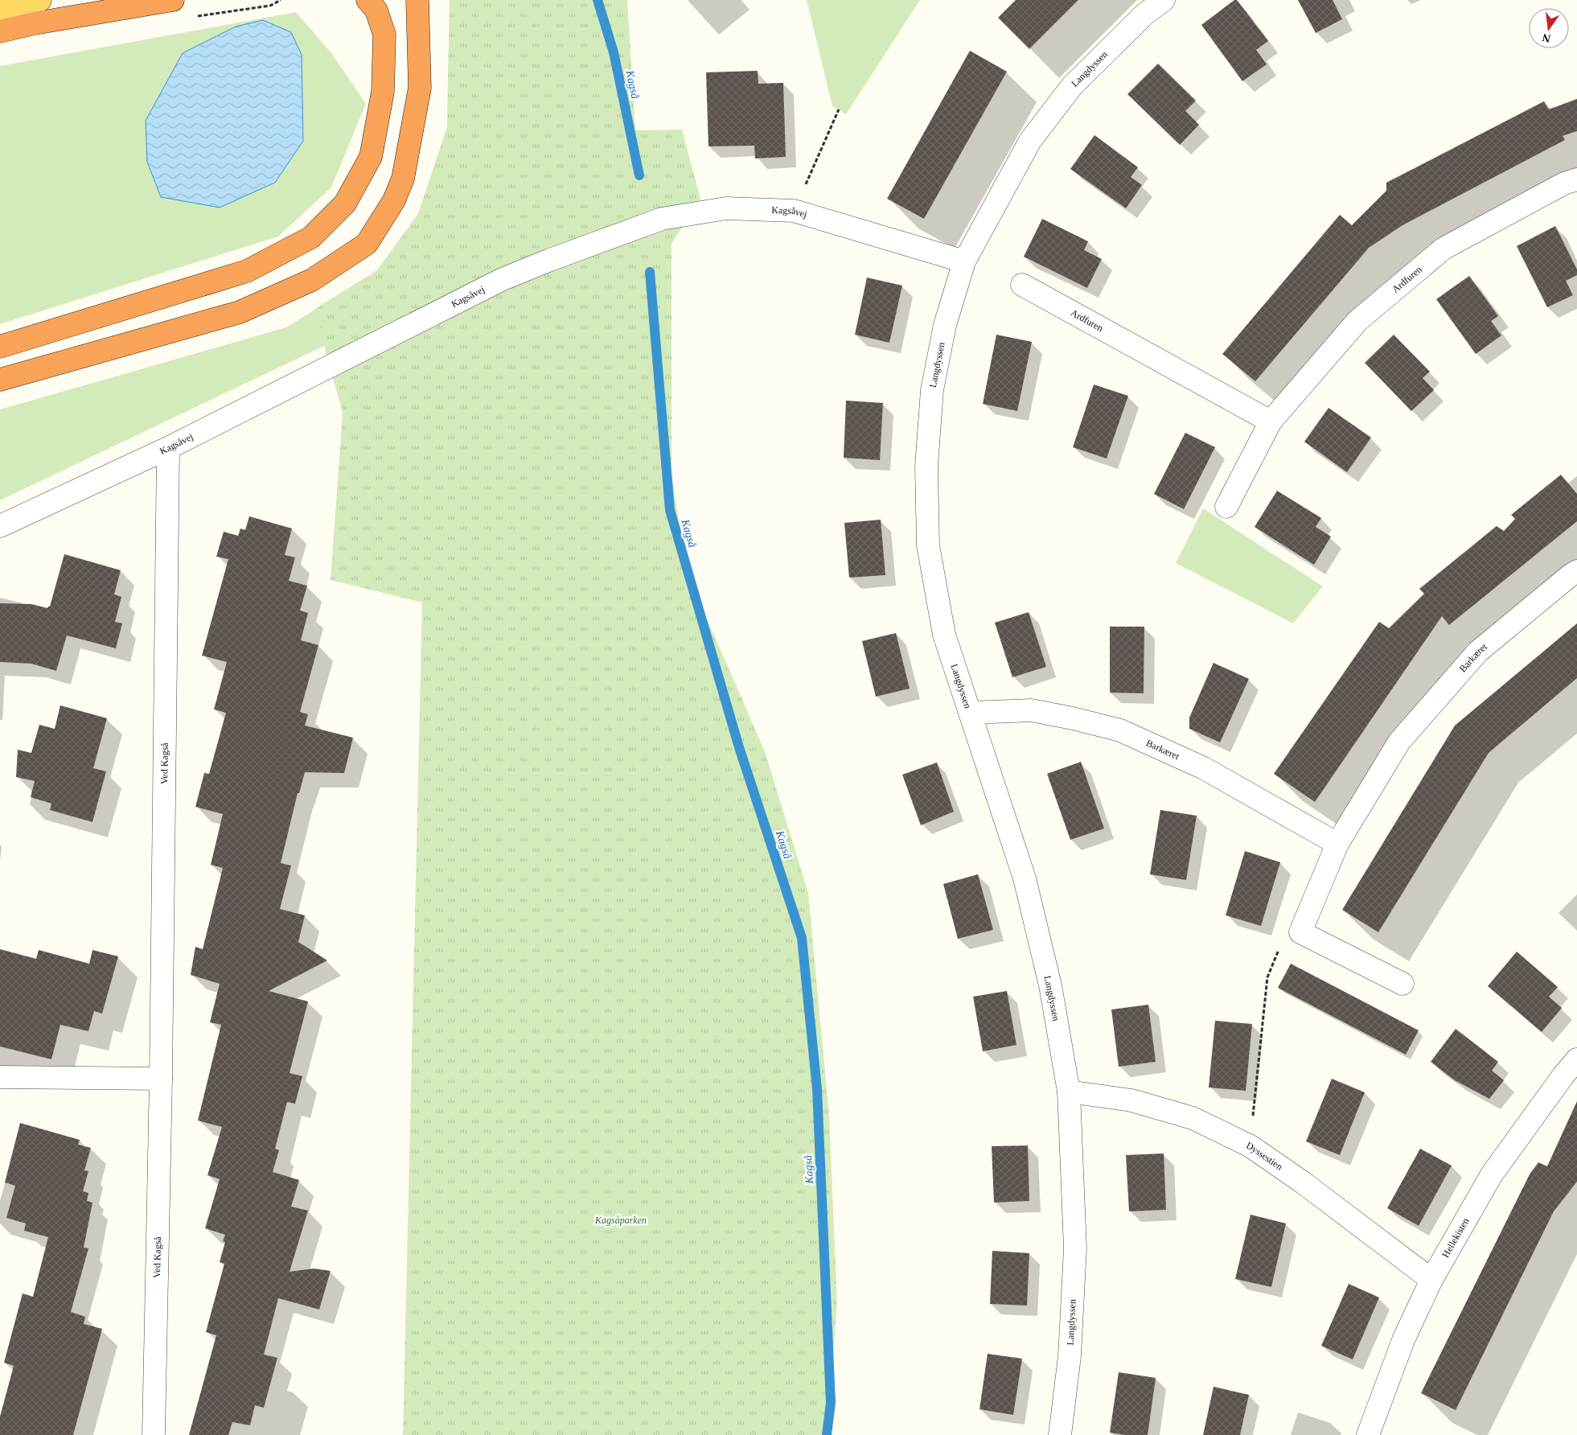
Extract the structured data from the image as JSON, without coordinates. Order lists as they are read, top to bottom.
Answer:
{
  "streets": {
    "street": [
      "Langdyssen",
      "Kagsåvej",
      "Ardfuren",
      "Barkæret",
      "Ved Kagså",
      "Dyssestien",
      "Hellekisten"
    ]
  },
  "crossings": [
    ["Langdyssen", "Kagsåvej"],
    ["Langdyssen", "Barkæret"],
    ["Langdyssen", "Dyssestien"],
    ["Kagsåvej", "Ved Kagså"],
    ["Dyssestien", "Hellekisten"]
  ],
  "water": ["Kagså"],
  "parks": ["Kagsåparken"],
  "north": "bottom"
}
